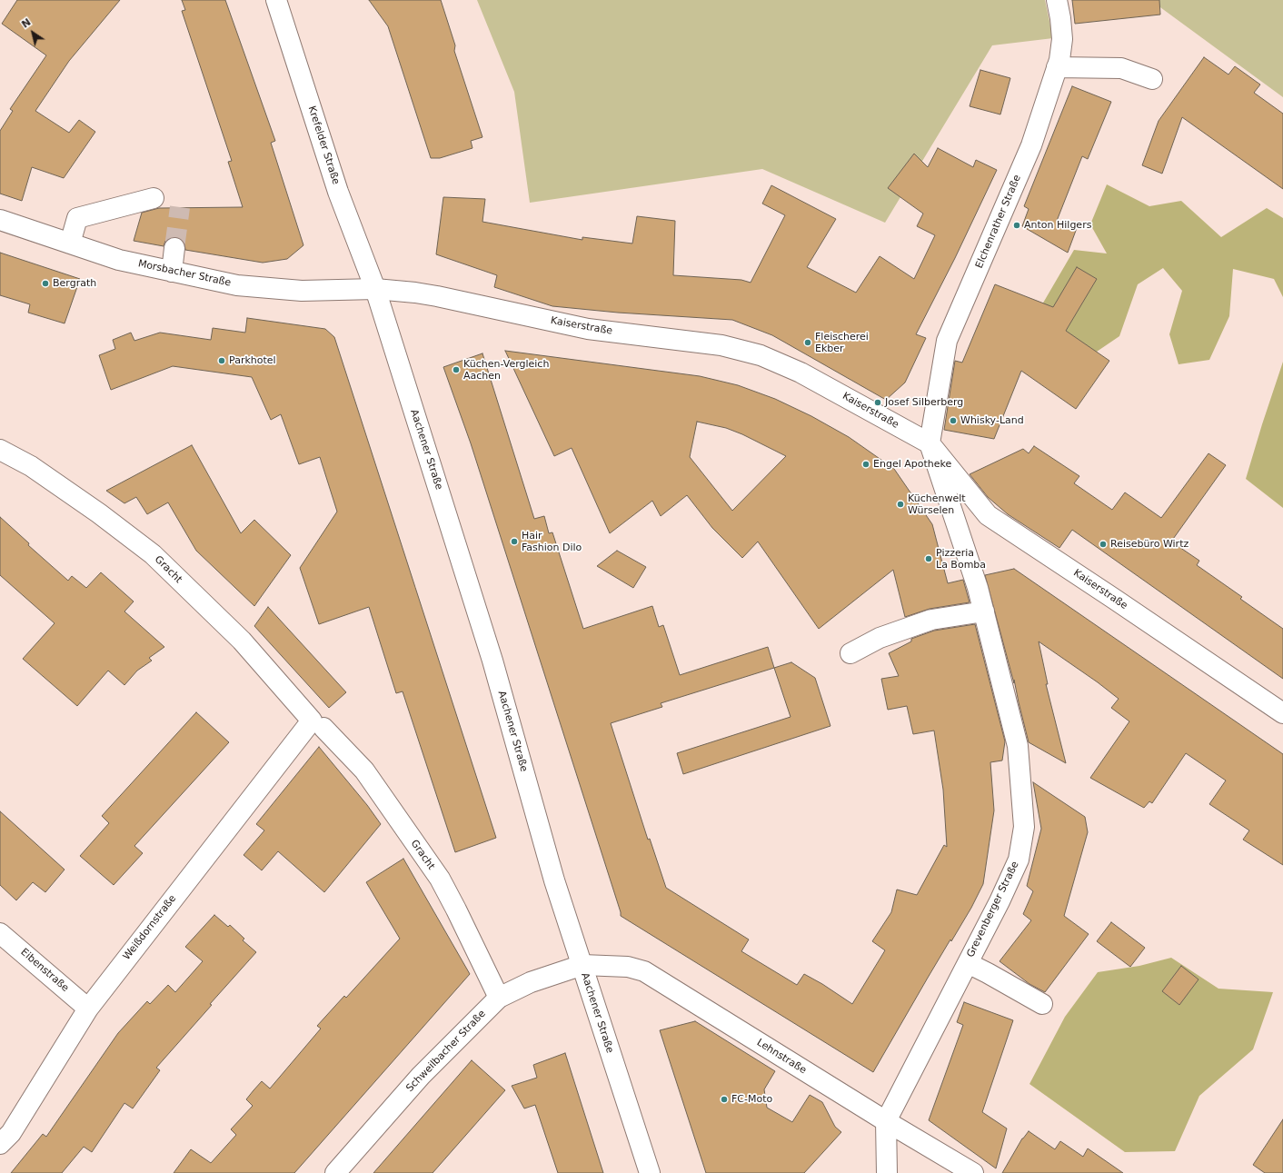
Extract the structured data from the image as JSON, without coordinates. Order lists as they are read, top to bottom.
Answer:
{
  "streets": {
    "street": [
      "Krefelder Straße",
      "Elchenrather Straße",
      "Morsbacher Straße",
      "Kaiserstraße",
      "Aachener Straße",
      "Gracht",
      "Grevenberger Straße",
      "Weißdornstraße",
      "Eibenstraße",
      "Schweilbacher Straße",
      "Lehnstraße"
    ]
  },
  "crossings": [
    ["Krefelder Straße", "Morsbacher Straße"],
    ["Krefelder Straße", "Kaiserstraße"],
    ["Krefelder Straße", "Aachener Straße"],
    ["Elchenrather Straße", "Kaiserstraße"],
    ["Elchenrather Straße", "Grevenberger Straße"],
    ["Morsbacher Straße", "Kaiserstraße"],
    ["Morsbacher Straße", "Aachener Straße"],
    ["Kaiserstraße", "Aachener Straße"],
    ["Kaiserstraße", "Grevenberger Straße"],
    ["Aachener Straße", "Schweilbacher Straße"],
    ["Aachener Straße", "Lehnstraße"],
    ["Gracht", "Weißdornstraße"],
    ["Gracht", "Schweilbacher Straße"],
    ["Grevenberger Straße", "Lehnstraße"],
    ["Weißdornstraße", "Eibenstraße"],
    ["Schweilbacher Straße", "Lehnstraße"]
  ],
  "places": [
    "Anton Hilgers",
    "Bergrath",
    "Fleischerei Ekber",
    "Parkhotel",
    "Küchen-Vergleich Aachen",
    "Josef Silberberg",
    "Whisky-Land",
    "Engel Apotheke",
    "Küchenwelt Würselen",
    "Hair Fashion Dilo",
    "Reisebüro Wirtz",
    "Pizzeria La Bomba",
    "FC-Moto"
  ],
  "north": "top left"
}
